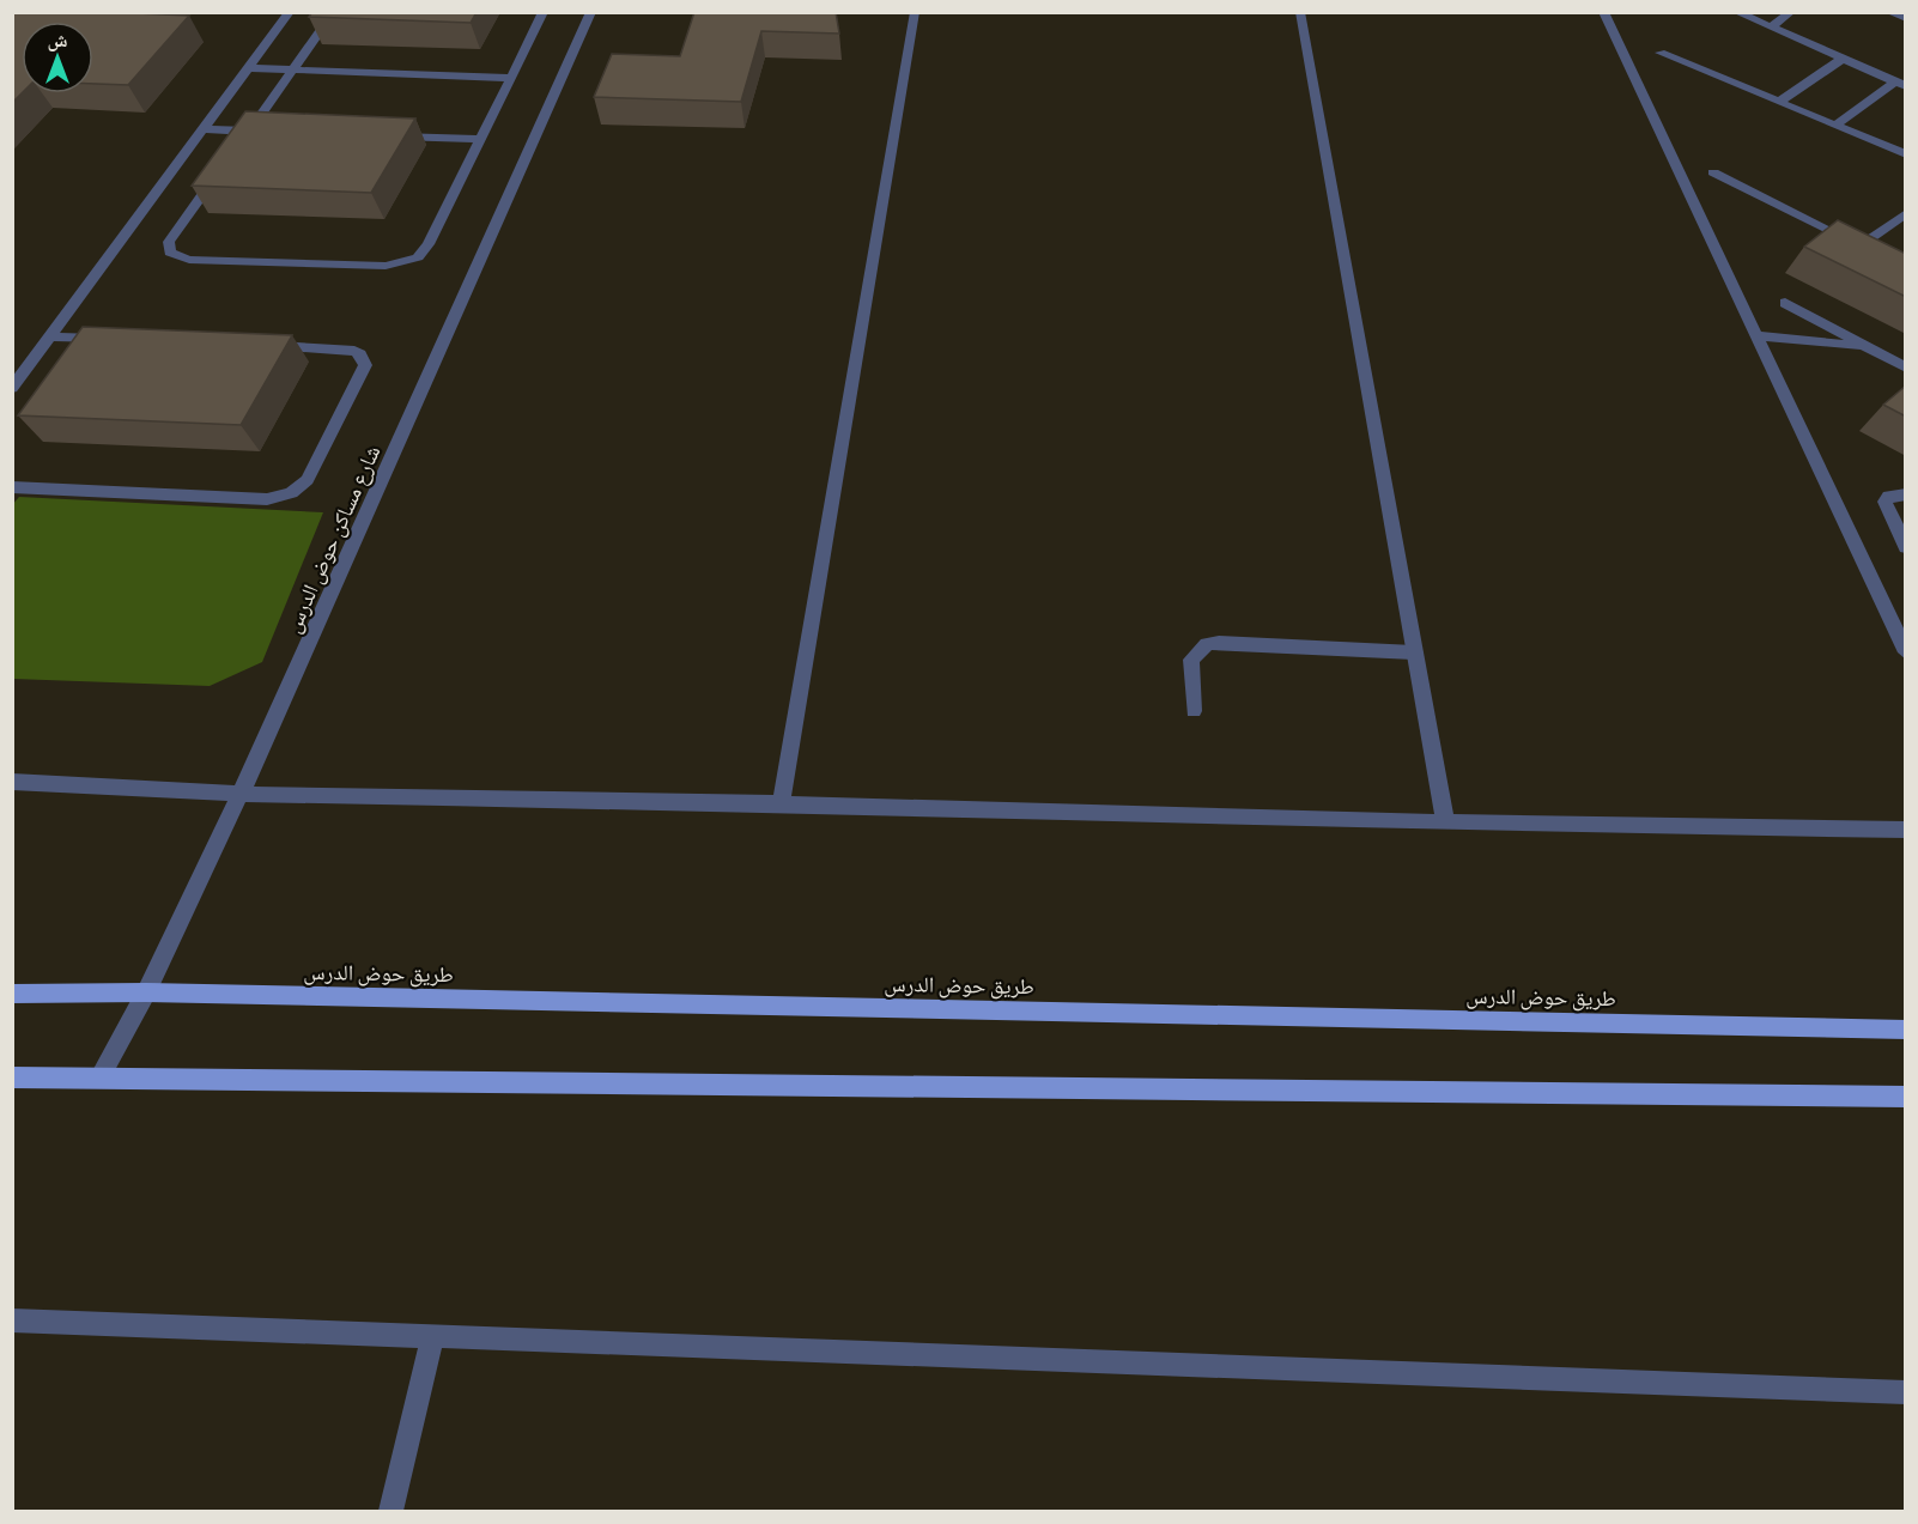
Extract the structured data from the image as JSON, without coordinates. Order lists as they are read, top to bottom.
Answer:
{
  "streets": {
    "main road": ["طريق حوض الدرس"],
    "street": ["شارع مساكن حوض الدرس"]
  },
  "crossings": [
    ["شارع مساكن حوض الدرس", "طريق حوض الدرس"]
  ],
  "north": "top"
}
